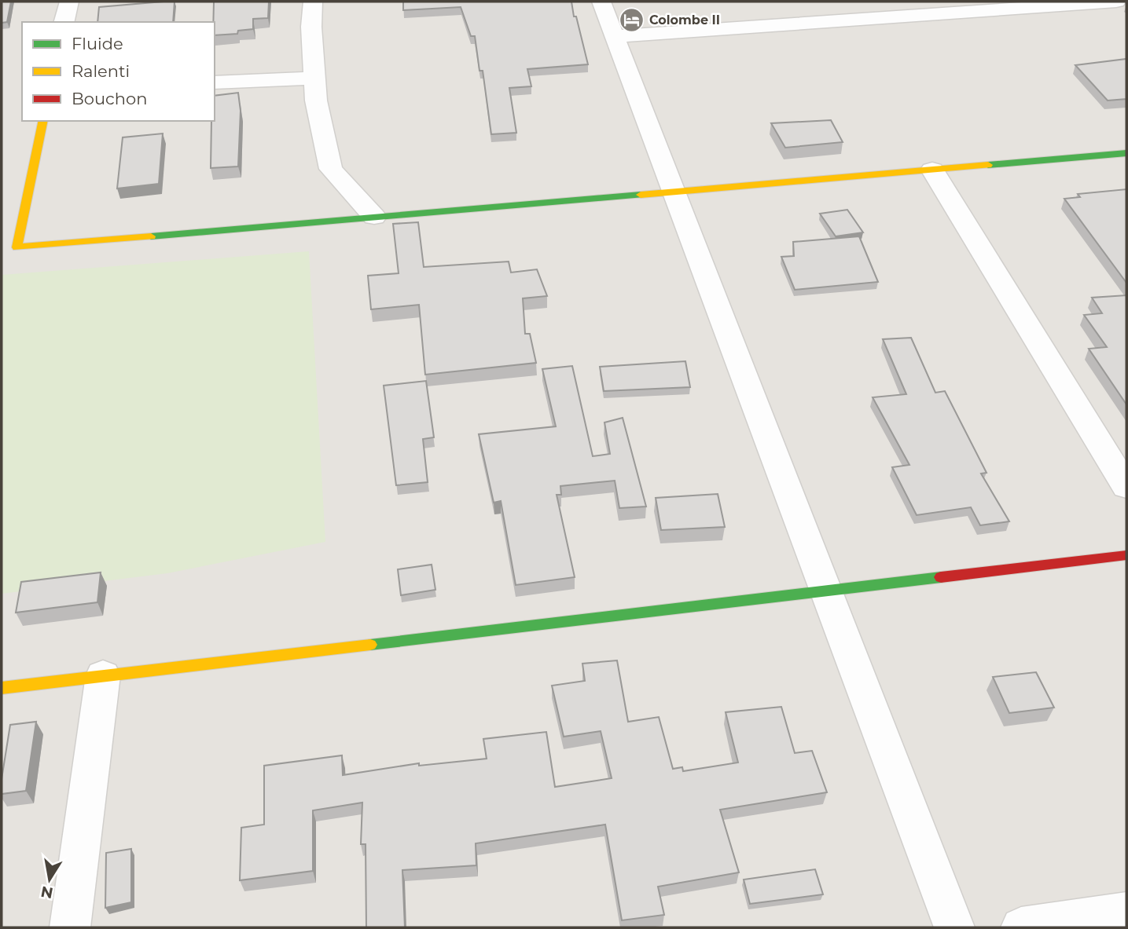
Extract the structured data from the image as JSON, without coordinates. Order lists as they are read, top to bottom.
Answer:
{
  "places": {
    "hotel": ["Colombe II"]
  },
  "legend": ["Fluide", "Ralenti", "Bouchon"],
  "north": "bottom"
}
